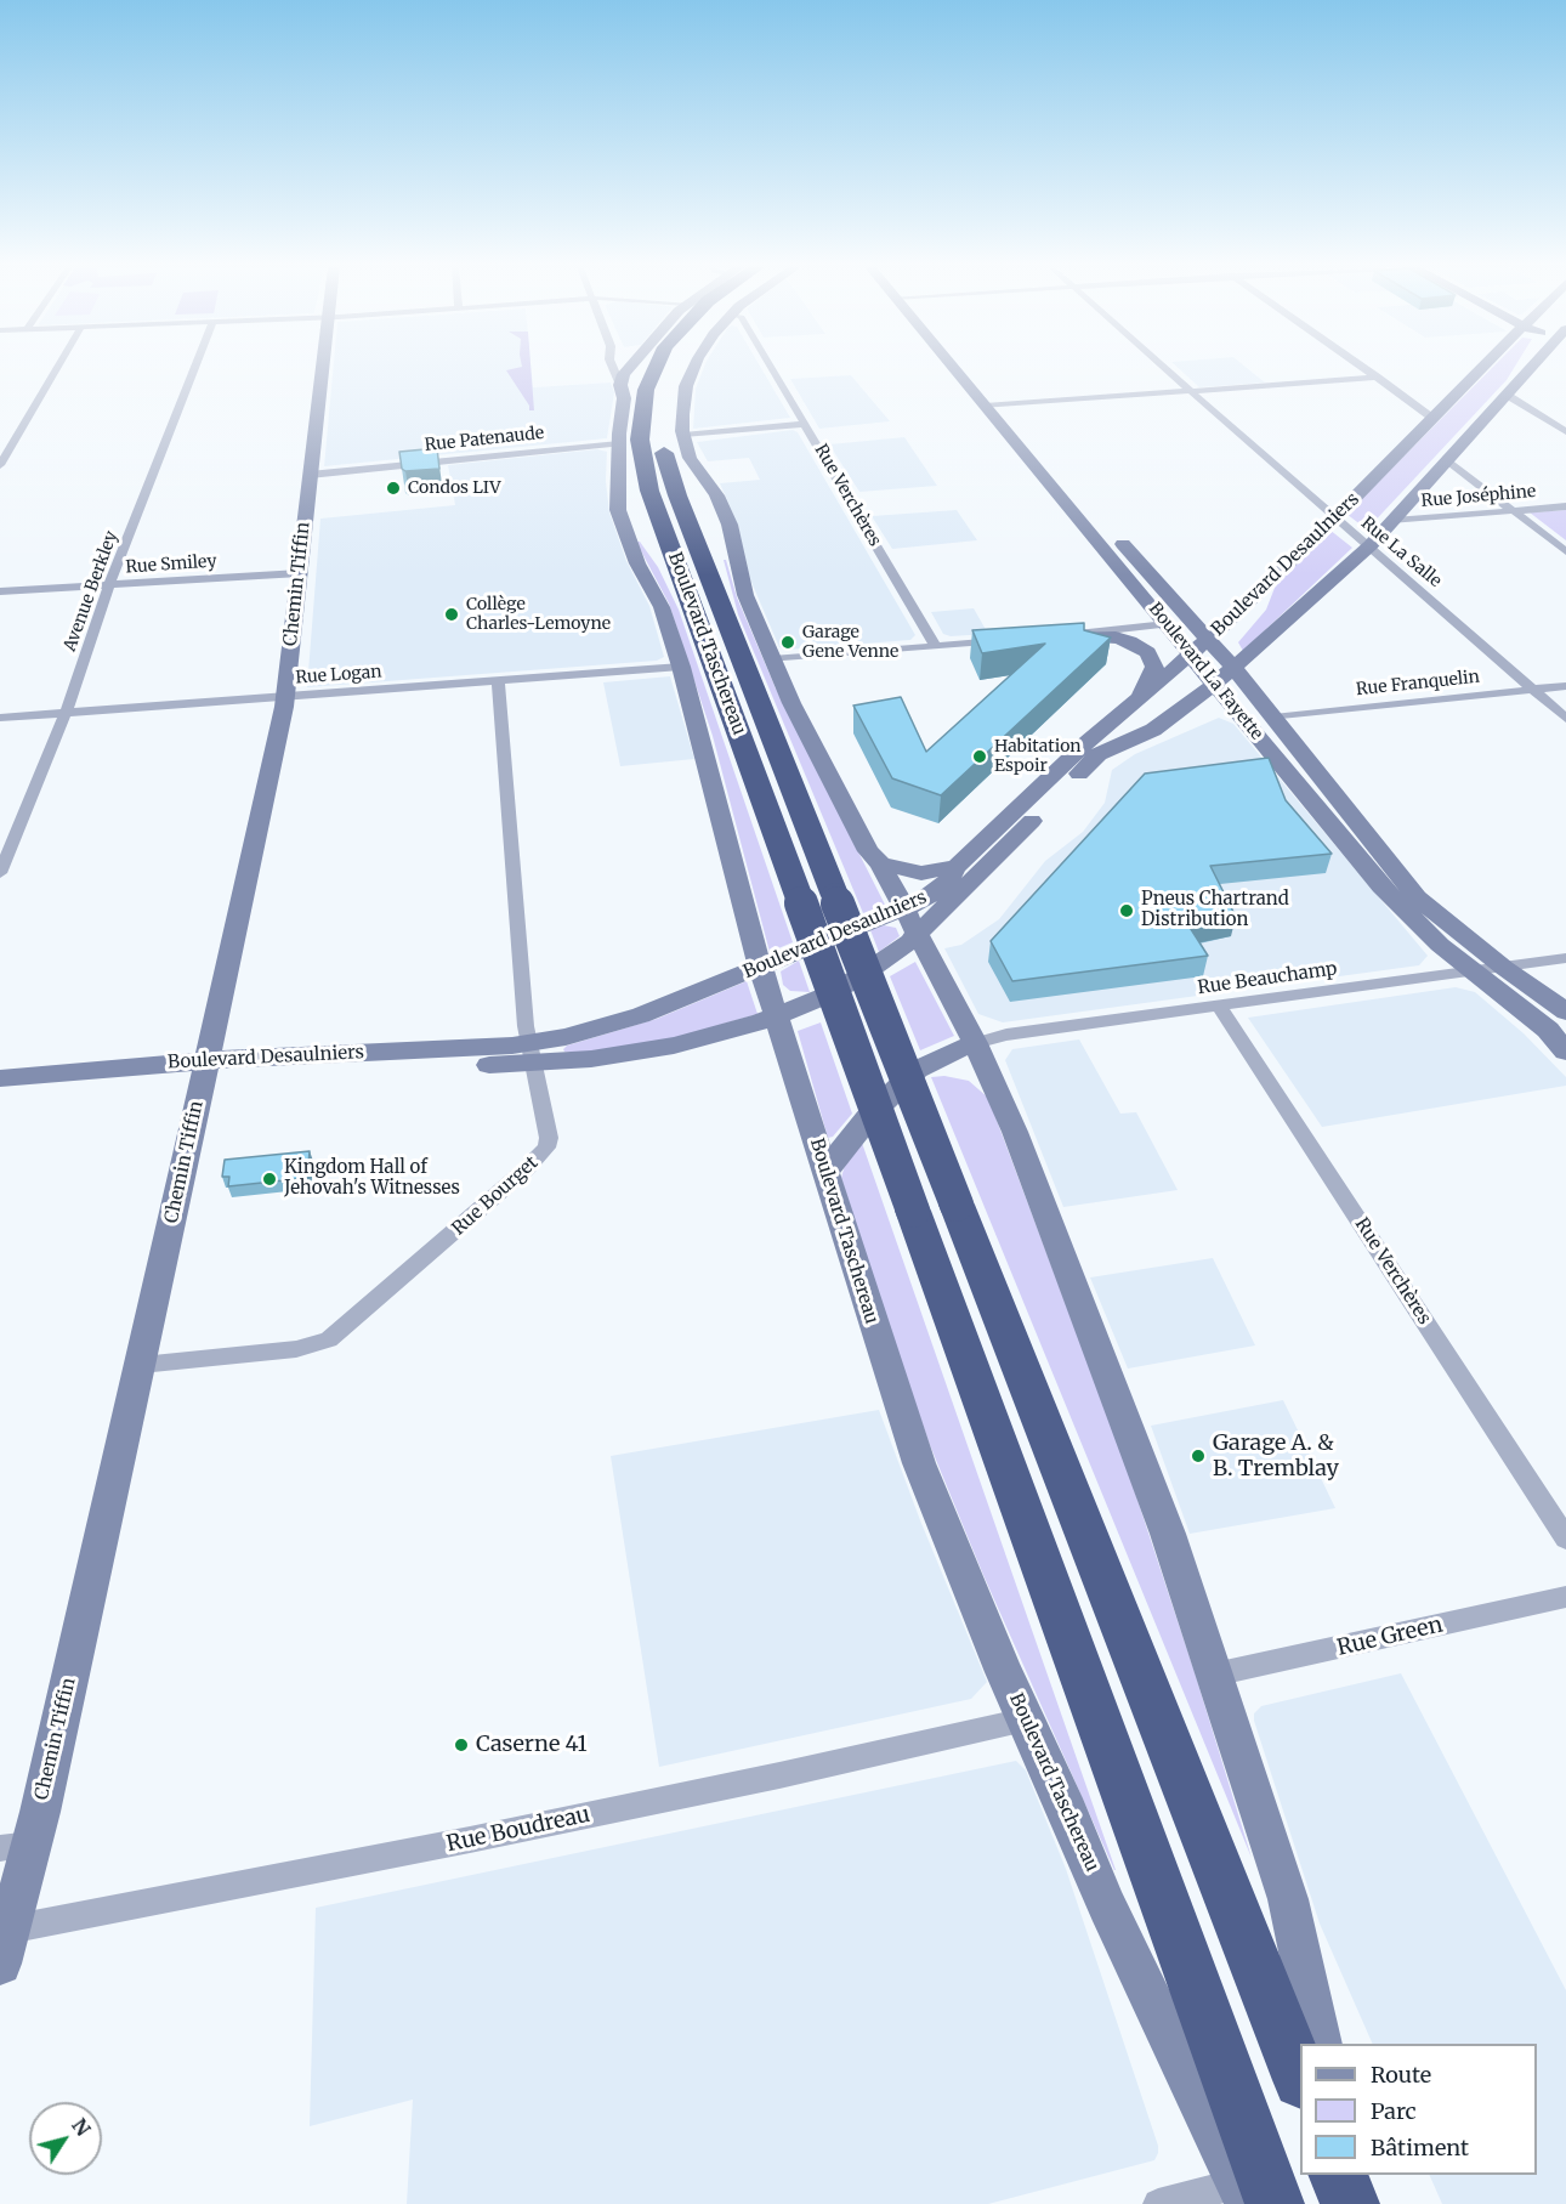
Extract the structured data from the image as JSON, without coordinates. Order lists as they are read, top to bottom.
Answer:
{
  "streets": {
    "highway": ["Boulevard Taschereau"],
    "street": [
      "Rue Patenaude",
      "Rue Verchères",
      "Rue Joséphine",
      "Rue La Salle",
      "Rue Smiley",
      "Boulevard Desaulniers",
      "Chemin Tiffin",
      "Avenue Berkley",
      "Boulevard La Fayette",
      "Rue Logan",
      "Rue Franquelin",
      "Rue Beauchamp",
      "Rue Bourget",
      "Rue Green",
      "Rue Boudreau"
    ]
  },
  "crossings": [
    ["Rue Patenaude", "Chemin Tiffin"],
    ["Rue Patenaude", "Boulevard Taschereau"],
    ["Rue Verchères", "Rue Beauchamp"],
    ["Rue Joséphine", "Boulevard Desaulniers"],
    ["Rue La Salle", "Boulevard Desaulniers"],
    ["Rue La Salle", "Rue Franquelin"],
    ["Rue Smiley", "Chemin Tiffin"],
    ["Rue Smiley", "Avenue Berkley"],
    ["Boulevard Desaulniers", "Chemin Tiffin"],
    ["Boulevard Desaulniers", "Boulevard Taschereau"],
    ["Boulevard Desaulniers", "Boulevard La Fayette"],
    ["Boulevard Desaulniers", "Rue Bourget"],
    ["Chemin Tiffin", "Rue Logan"],
    ["Chemin Tiffin", "Rue Bourget"],
    ["Chemin Tiffin", "Rue Boudreau"],
    ["Avenue Berkley", "Rue Logan"],
    ["Boulevard Taschereau", "Rue Logan"],
    ["Boulevard Taschereau", "Rue Boudreau"],
    ["Boulevard La Fayette", "Rue Franquelin"],
    ["Boulevard La Fayette", "Rue Beauchamp"],
    ["Rue Logan", "Rue Bourget"]
  ],
  "places": [
    "Condos LIV",
    "Collège Charles-Lemoyne",
    "Garage Gene Venne",
    "Habitation Espoir",
    "Pneus Chartrand Distribution",
    "Kingdom Hall of Jehovah's Witnesses",
    "Garage A. & B. Tremblay",
    "Caserne 41"
  ],
  "legend": ["Route", "Parc", "Bâtiment"],
  "north": "top right"
}
